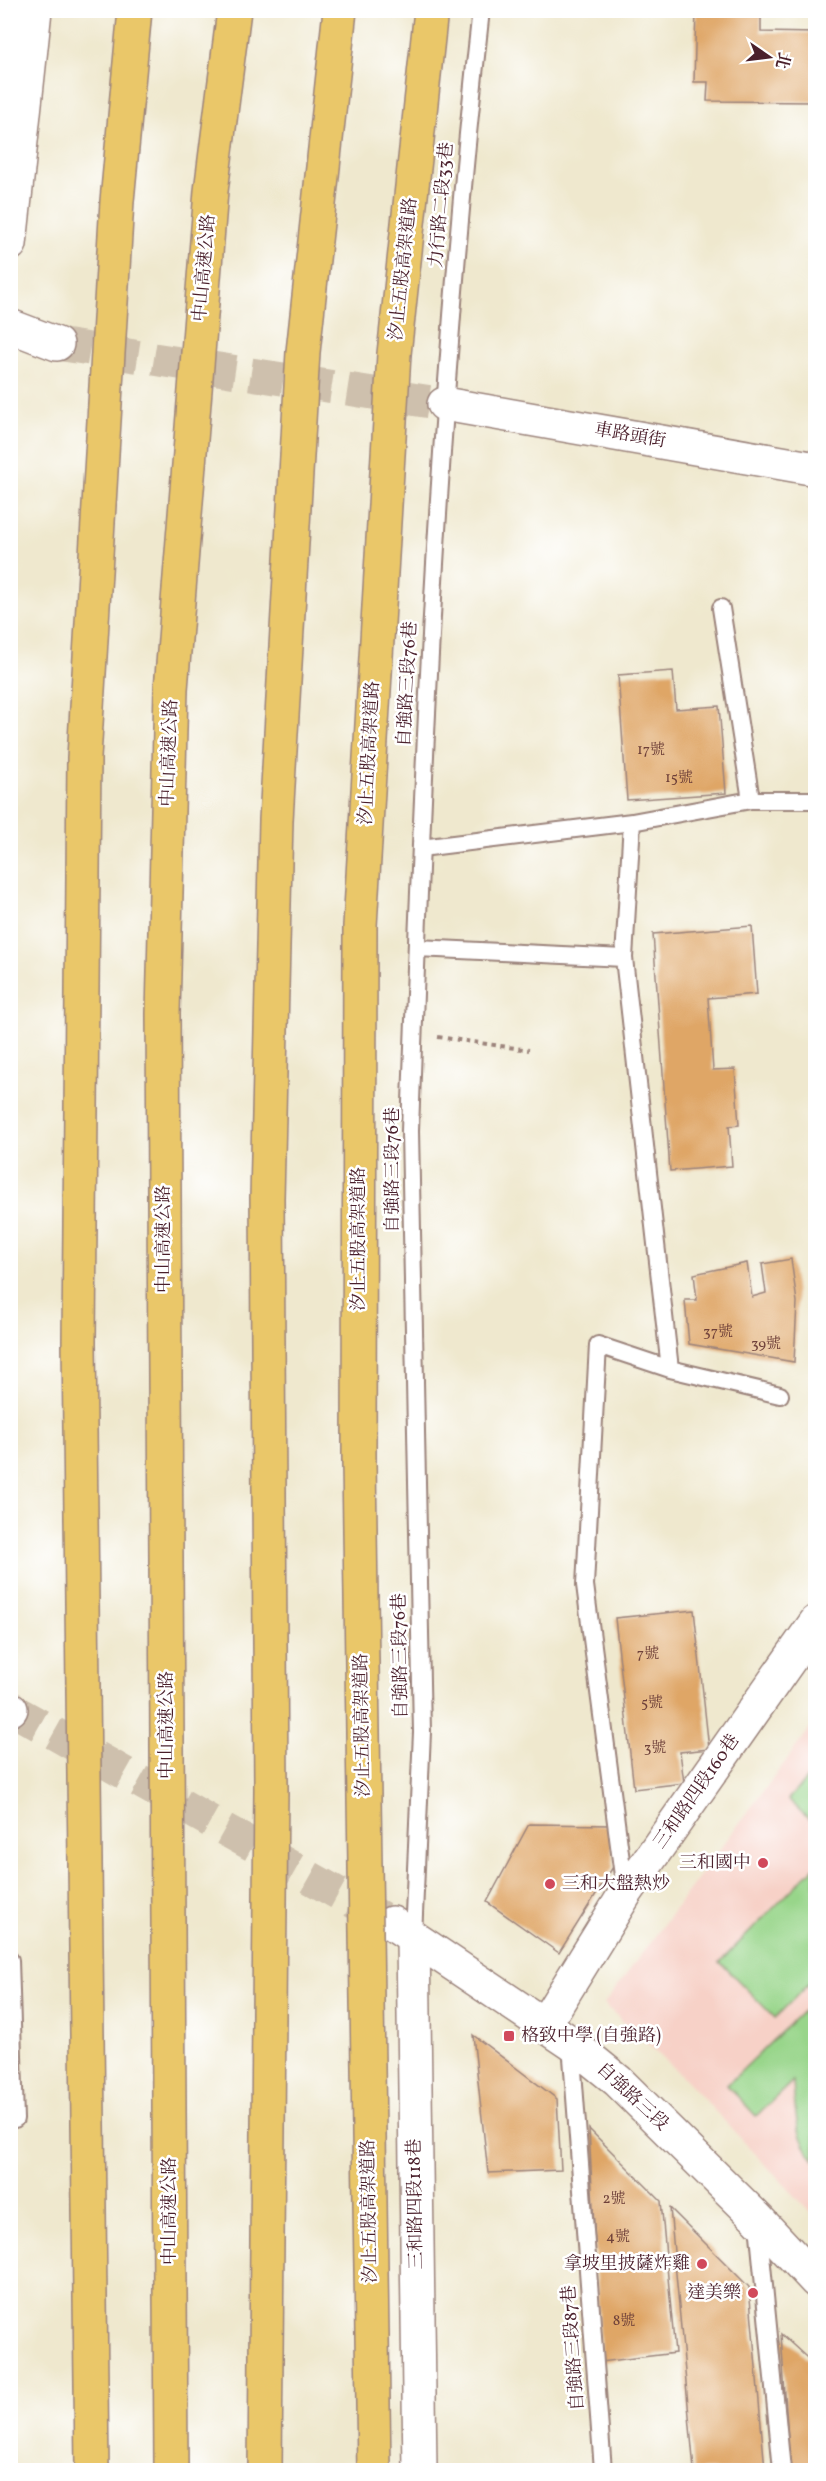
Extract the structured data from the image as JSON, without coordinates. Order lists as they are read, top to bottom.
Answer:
{
  "streets": {
    "highway": ["中山高速公路", "汐止五股高架道路"],
    "street": [
      "車路頭街",
      "三和路四段160巷",
      "自強路三段",
      "三和路四段118巷"
    ],
    "lane": ["力行路二段33巷", "自強路三段76巷", "自強路三段87巷"]
  },
  "crossings": [
    ["力行路二段33巷", "車路頭街"],
    ["力行路二段33巷", "自強路三段76巷"],
    ["車路頭街", "自強路三段76巷"],
    ["自強路三段76巷", "自強路三段"],
    ["自強路三段76巷", "三和路四段118巷"],
    ["三和路四段160巷", "自強路三段"],
    ["自強路三段", "三和路四段118巷"],
    ["自強路三段", "自強路三段87巷"]
  ],
  "places": {
    "other": [
      "三和國中",
      "三和大盤熱炒",
      "拿坡里披薩炸雞",
      "達美樂"
    ],
    "transit": ["格致中學 (自強路)"]
  },
  "house_numbers": [
    "17號",
    "15號",
    "37號",
    "39號",
    "7號",
    "5號",
    "3號",
    "2號",
    "4號",
    "8號"
  ],
  "north": "right"
}
